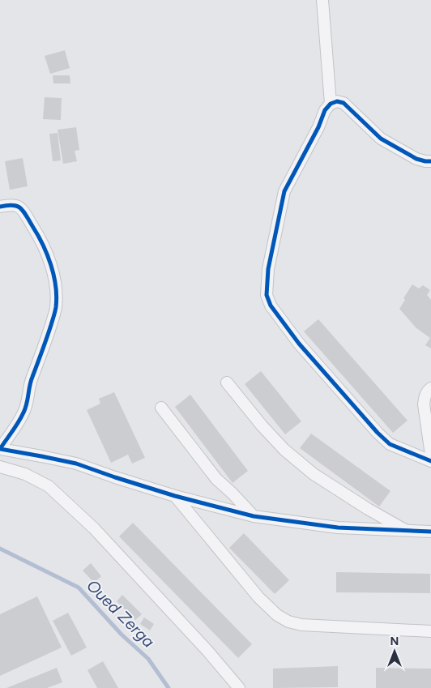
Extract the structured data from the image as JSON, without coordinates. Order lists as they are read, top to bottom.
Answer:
{
  "water": ["Oued Zerga"],
  "north": "top"
}
